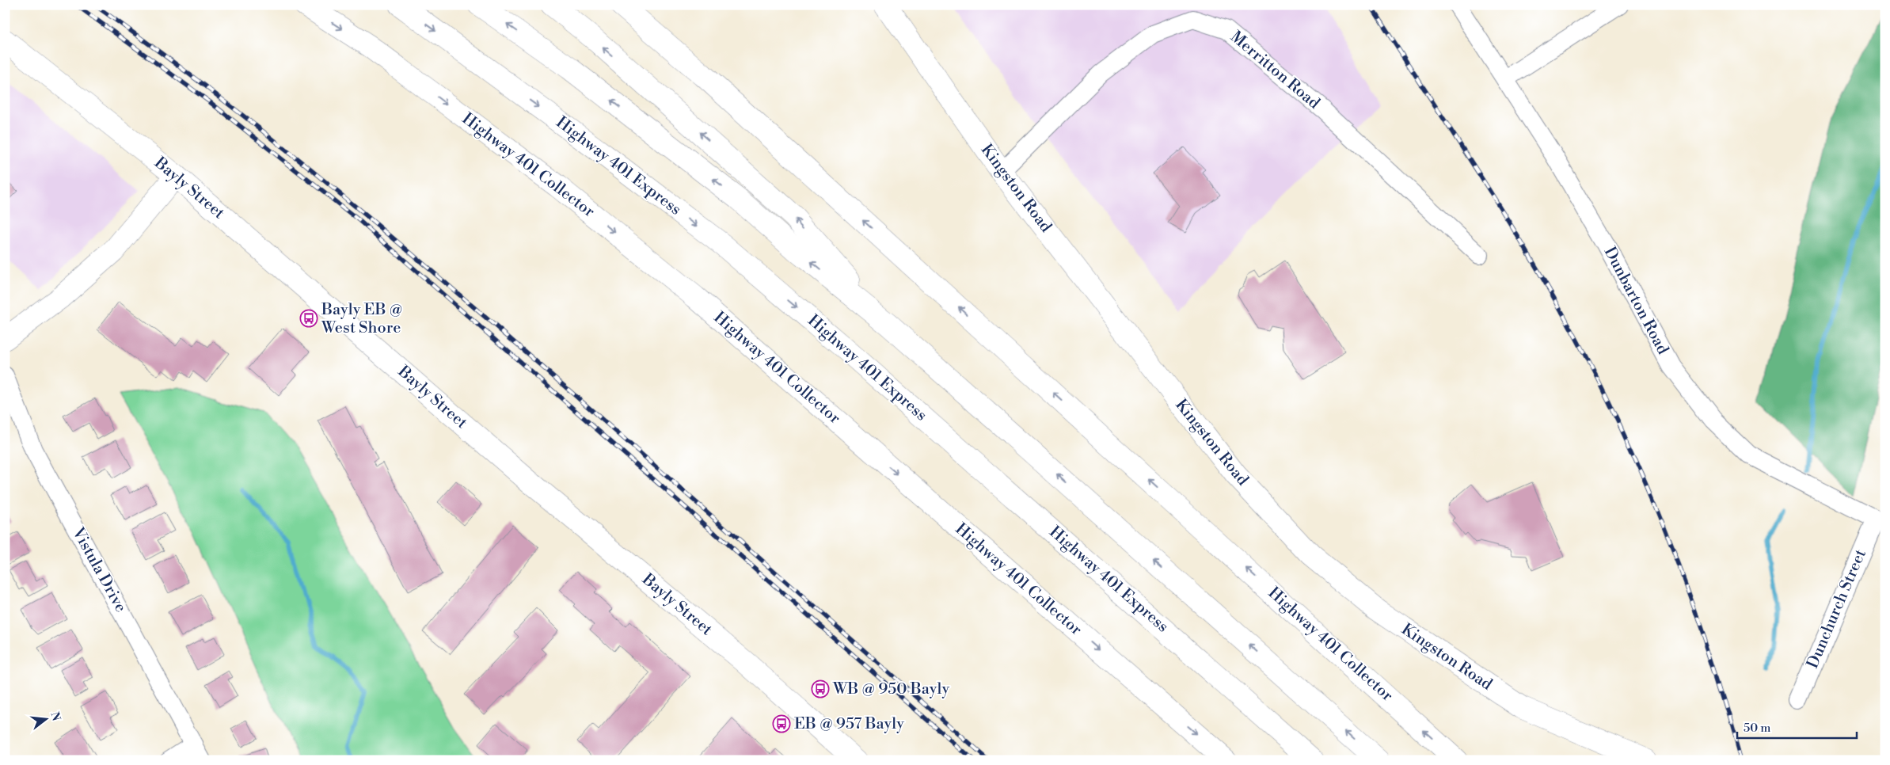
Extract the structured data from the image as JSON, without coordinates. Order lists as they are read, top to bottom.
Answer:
{
  "streets": {
    "main road": [
      "Highway 401 Collector",
      "Highway 401 Express",
      "Bayly Street",
      "Kingston Road"
    ],
    "street": [
      "Merritton Road",
      "Dunbarton Road",
      "Vistula Drive",
      "Dunchurch Street"
    ]
  },
  "crossings": [
    ["Merritton Road", "Kingston Road"],
    ["Dunbarton Road", "Dunchurch Street"]
  ],
  "places": {
    "bus stop": ["Bayly EB @ West Shore", "WB @ 950 Bayly", "EB @ 957 Bayly"]
  },
  "scale_bar": "50 m",
  "north": "right"
}
